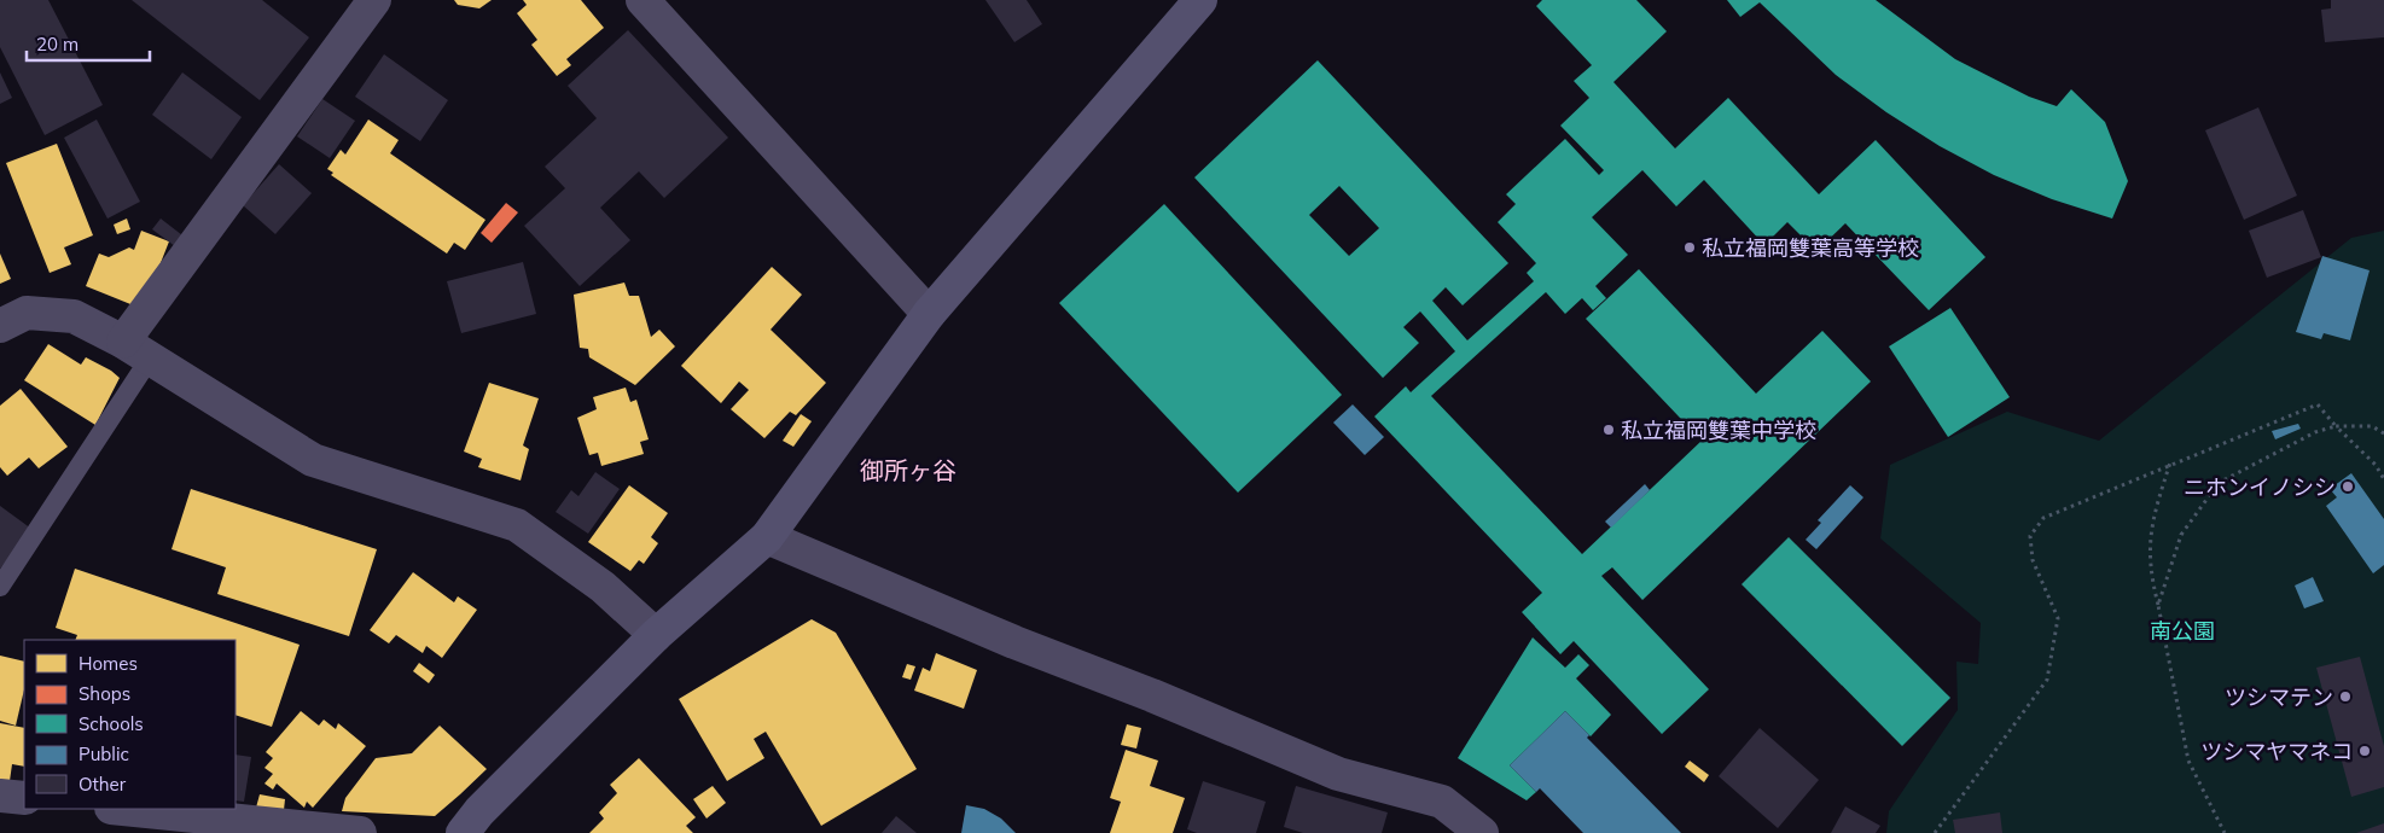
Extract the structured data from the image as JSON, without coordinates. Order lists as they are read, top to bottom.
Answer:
{
  "districts": ["御所ヶ谷"],
  "parks": ["南公園"],
  "places": [
    "私立福岡雙葉高等学校",
    "私立福岡雙葉中学校",
    "ニホンイノシシ",
    "ツシマテン",
    "ツシマヤマネコ"
  ],
  "legend": [
    "Homes",
    "Shops",
    "Schools",
    "Public",
    "Other"
  ],
  "scale_bar": "20 m"
}
